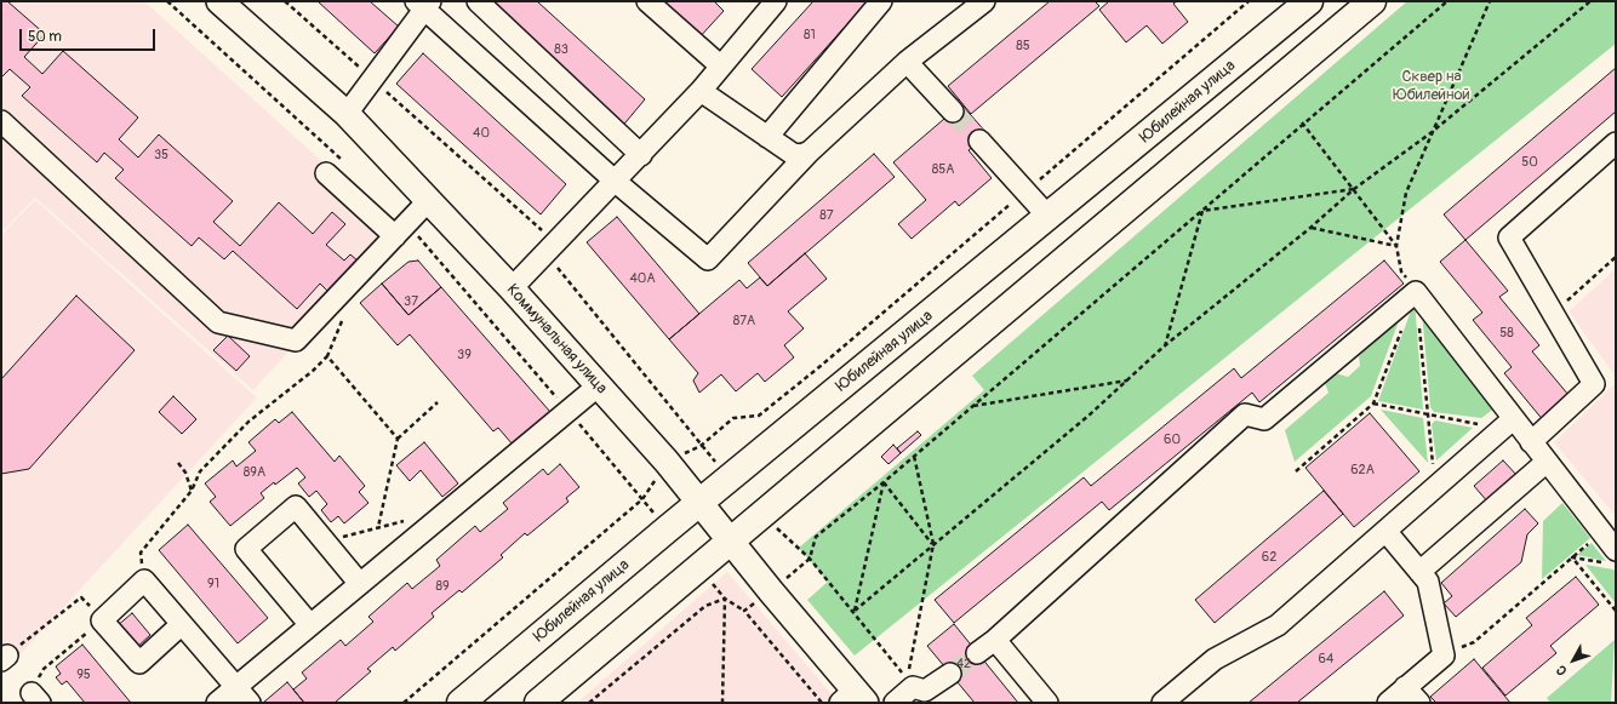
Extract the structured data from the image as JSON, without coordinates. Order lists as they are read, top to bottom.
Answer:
{
  "streets": {
    "highway": ["Юбилейная улица"],
    "main road": ["Коммунальная улица"]
  },
  "crossings": [
    ["Юбилейная улица", "Коммунальная улица"]
  ],
  "parks": ["Сквер на Юбилейной"],
  "house_numbers": [
    "81",
    "85",
    "83",
    "40",
    "35",
    "50",
    "85А",
    "87",
    "40А",
    "37",
    "87А",
    "58",
    "39",
    "60",
    "62А",
    "89А",
    "62",
    "91",
    "89",
    "64",
    "42",
    "95"
  ],
  "scale_bar": "50 m",
  "north": "bottom left"
}
